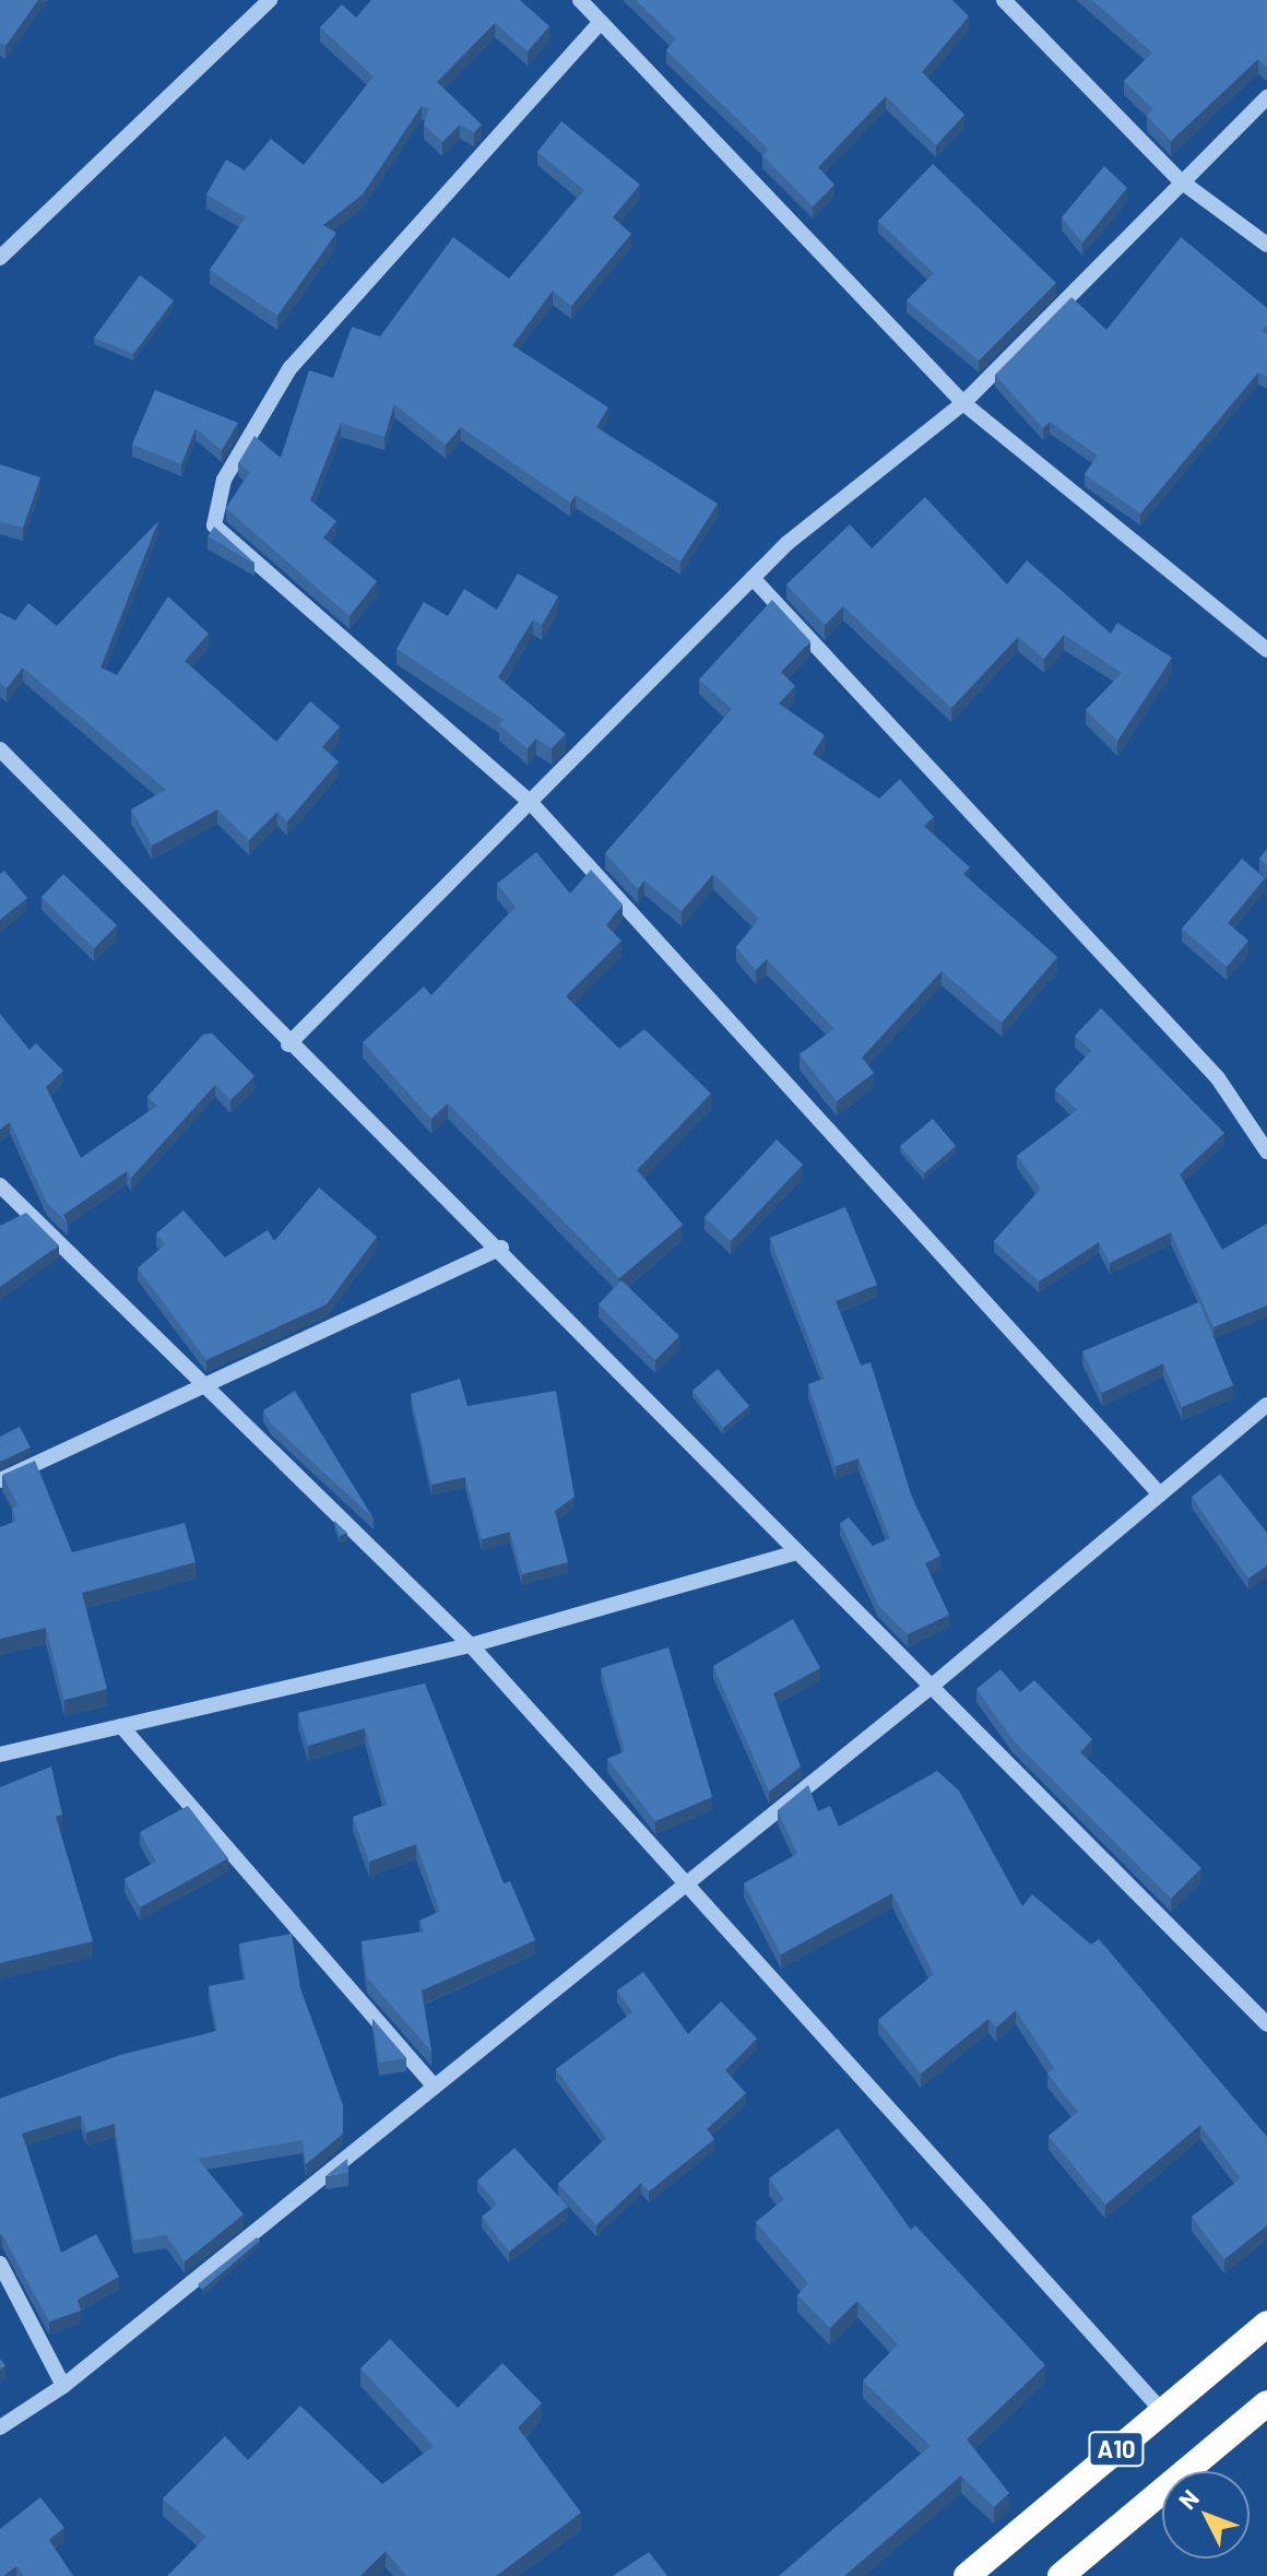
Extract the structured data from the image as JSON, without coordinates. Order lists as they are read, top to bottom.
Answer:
{
  "streets": {
    "highway": ["A10"]
  },
  "north": "top left"
}
